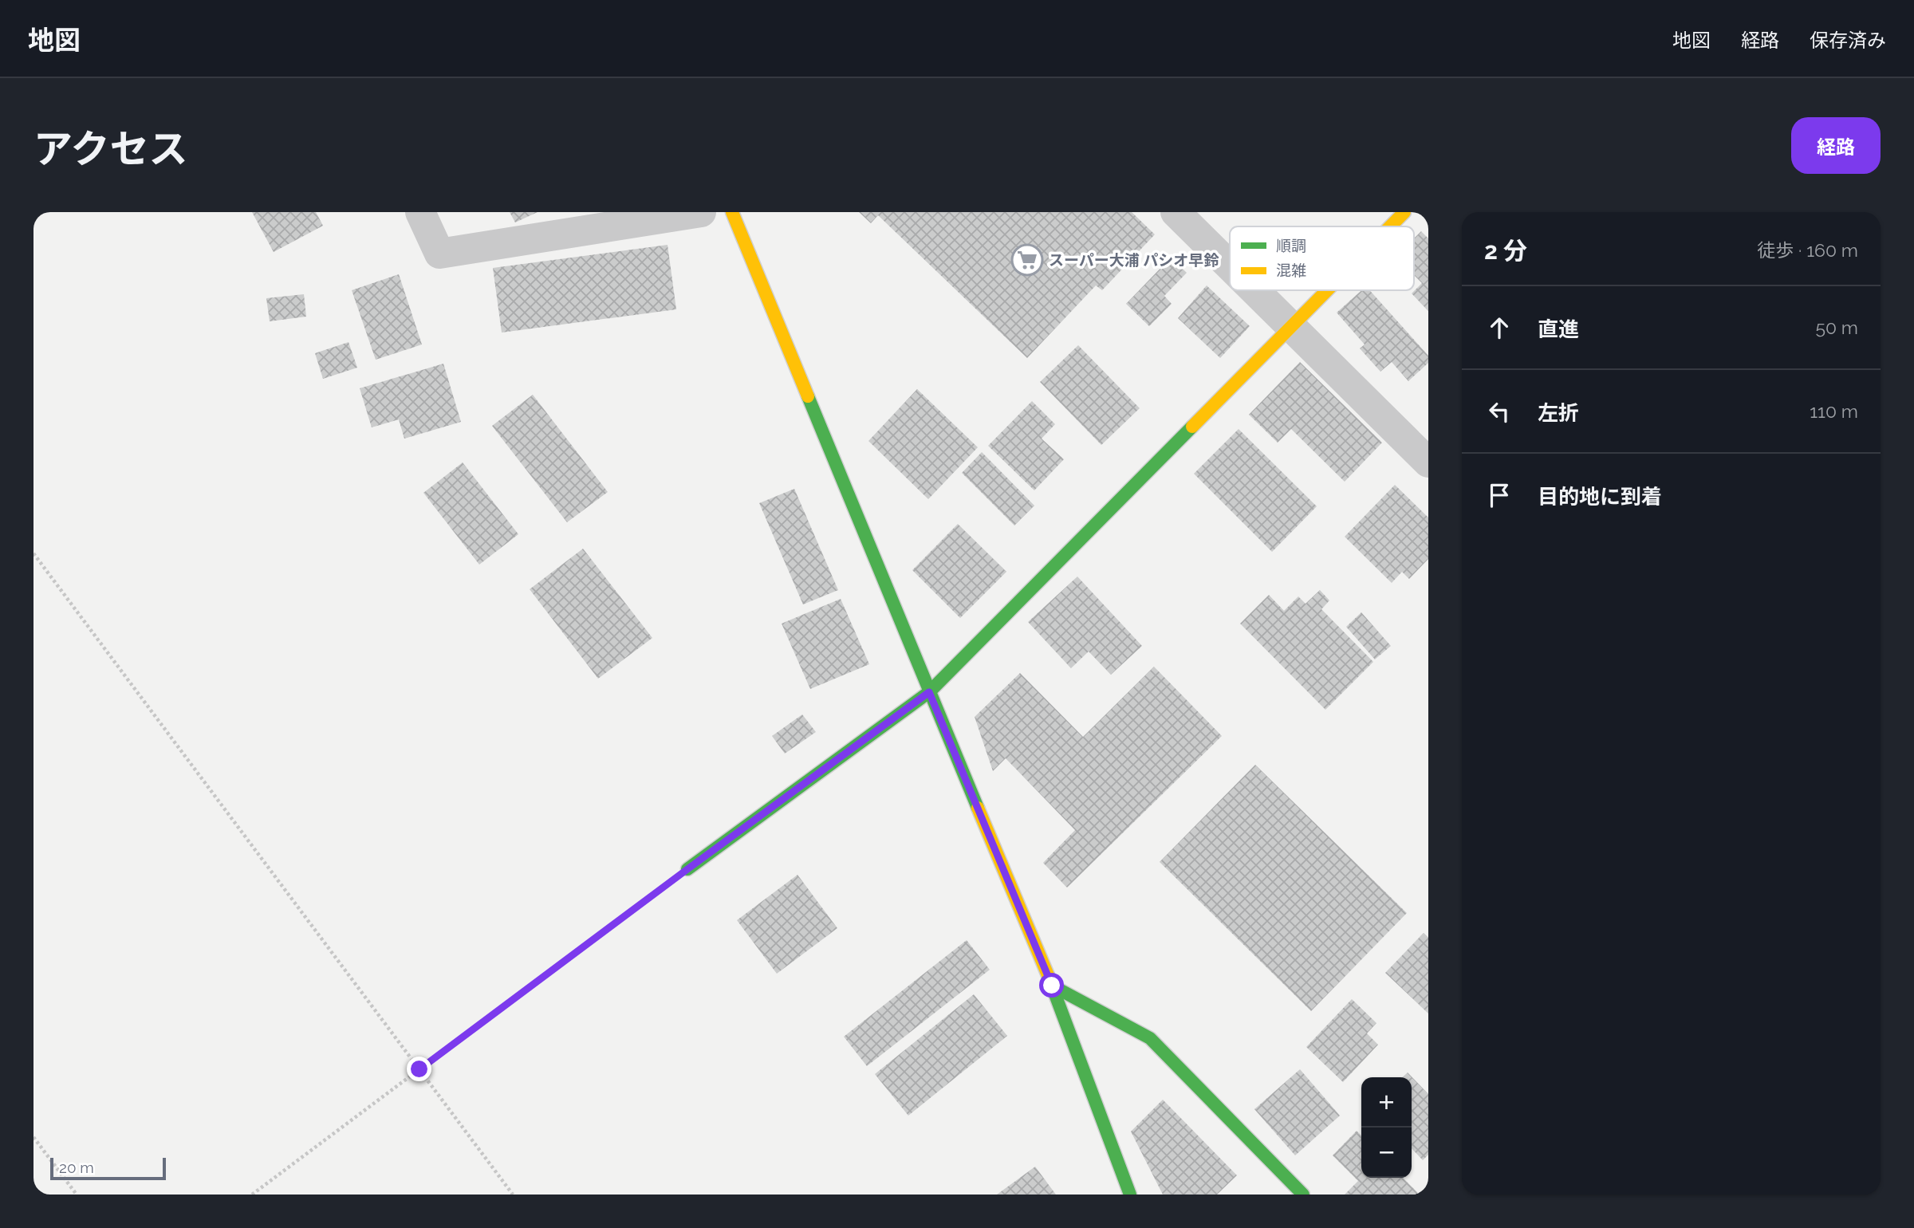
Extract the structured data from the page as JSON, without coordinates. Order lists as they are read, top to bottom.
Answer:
{
  "places": {
    "supermarket": ["スーパー大浦 パシオ早鈴"]
  },
  "legend": ["順調", "混雑"],
  "scale_bar": "20 m",
  "page": {
    "header": "地図",
    "nav": ["地図", "経路", "保存済み"],
    "title": "アクセス",
    "buttons": "経路",
    "heading": ["2 分", "徒歩 · 160 m"],
    "list": [
      ["直進", "50 m"],
      ["左折", "110 m"],
      "目的地に到着"
    ],
    "map_buttons": ["+", "−"],
    "scale": "20 m"
  }
}
